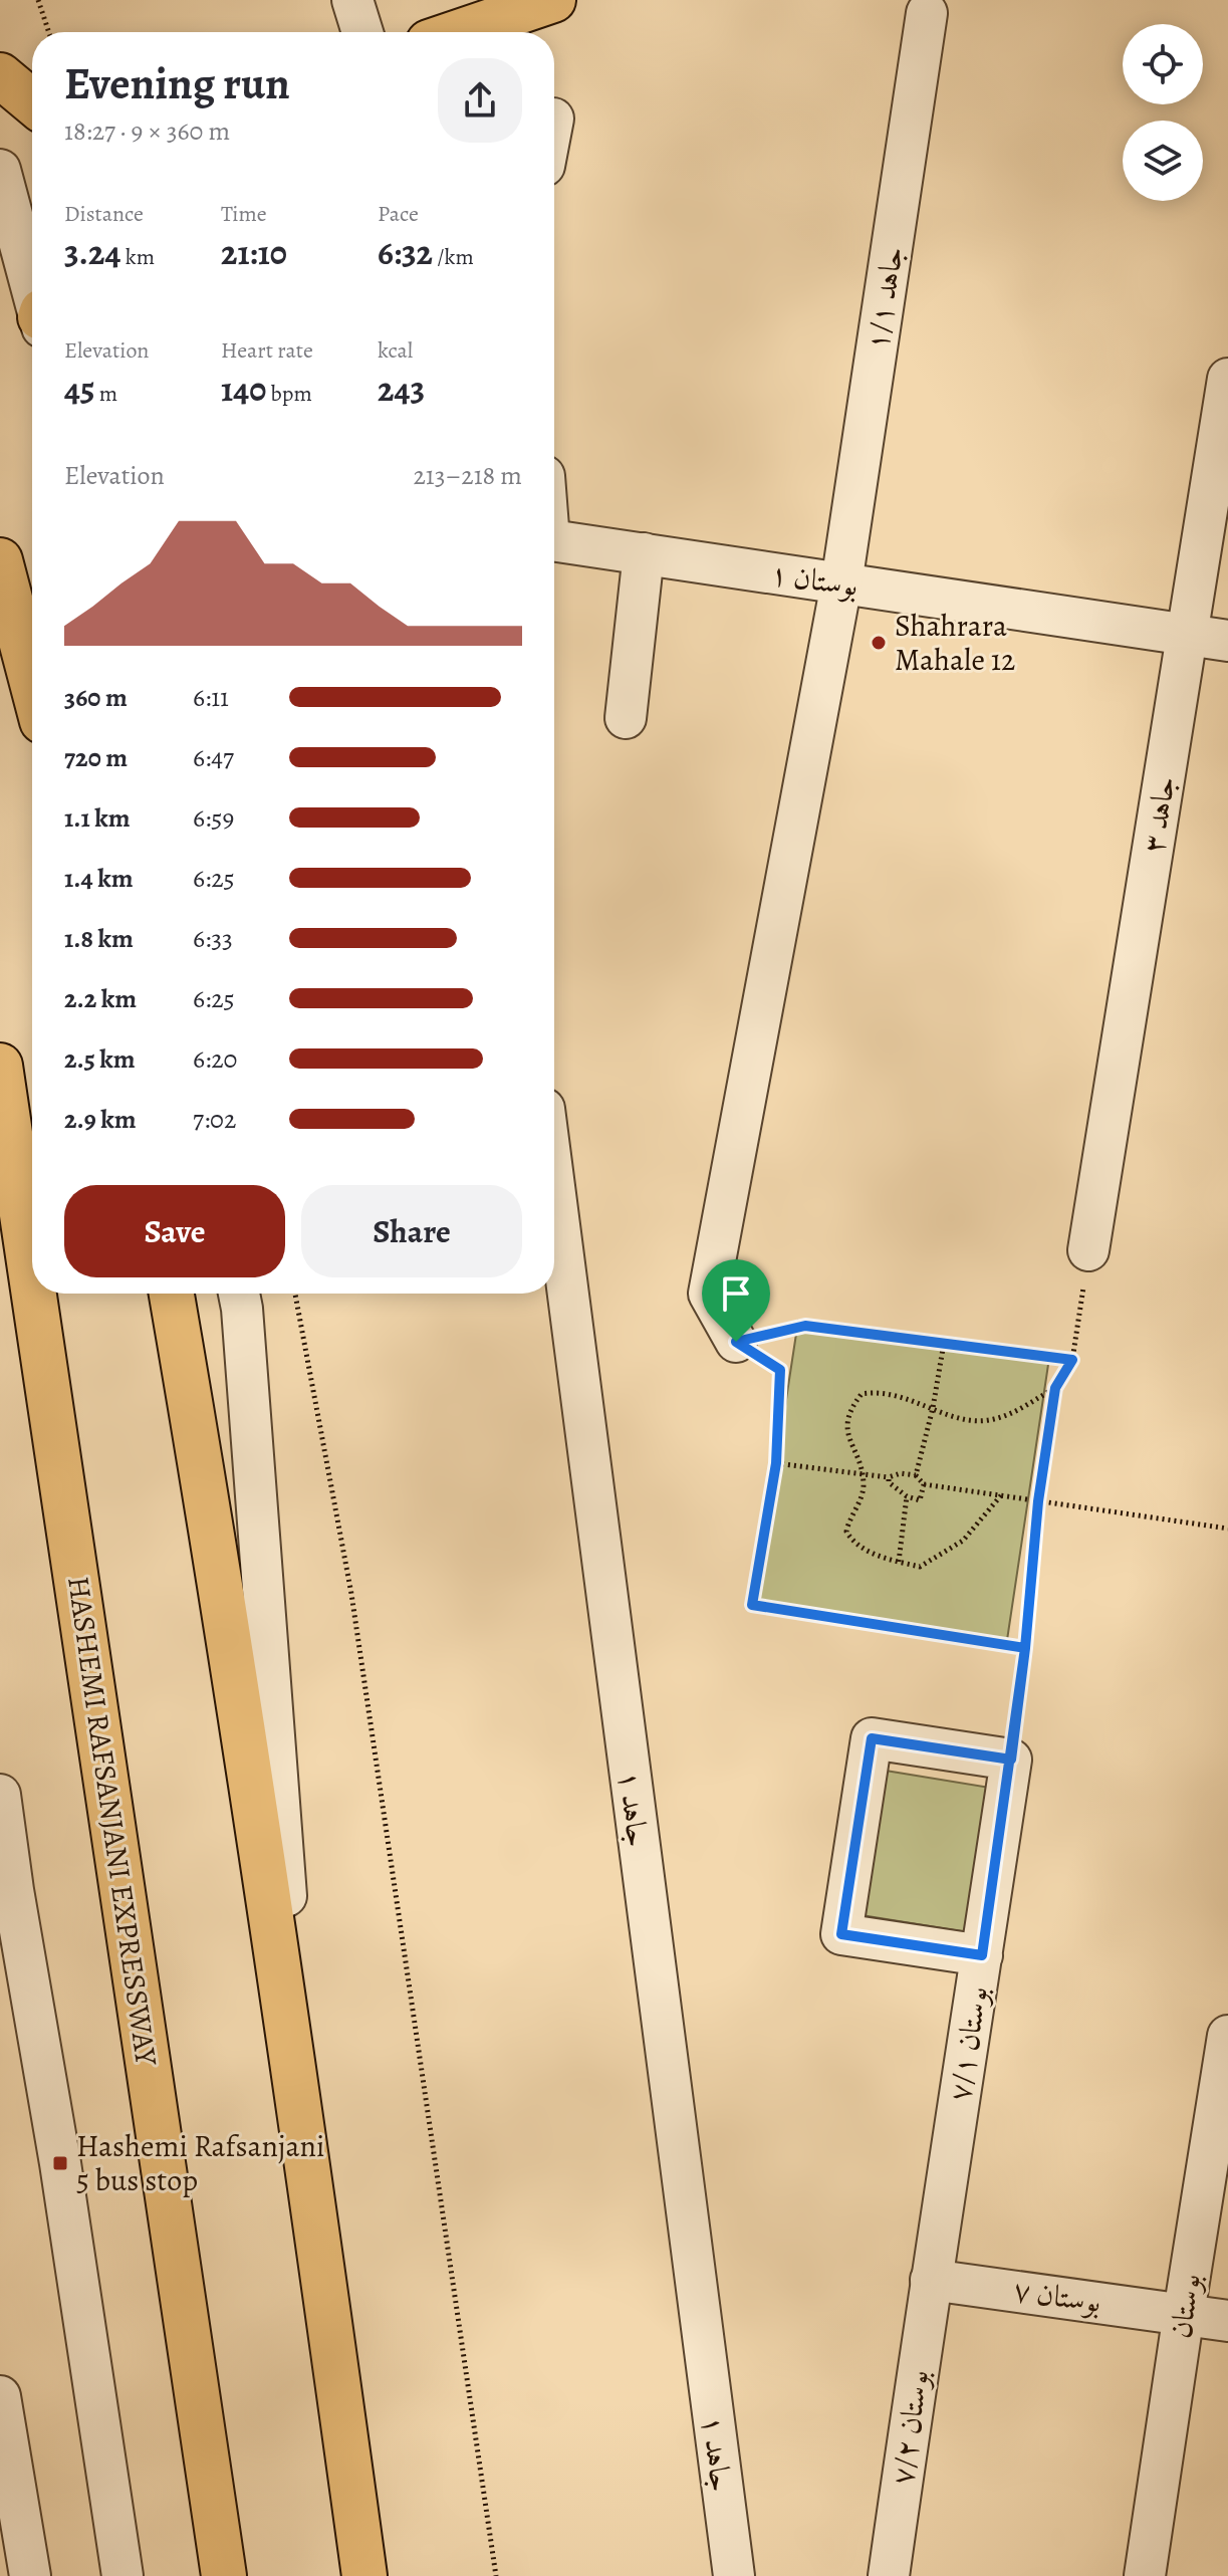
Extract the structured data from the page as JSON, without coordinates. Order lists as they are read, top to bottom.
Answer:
{
  "streets": {
    "main road": ["HASHEMI RAFSANJANI EXPRESSWAY"],
    "street": [
      "جاهد ۱/۱",
      "بوستان ۱",
      "جاهد ۳",
      "جاهد ۱",
      "بوستان ۷/۱",
      "بوستان ۷",
      "بوستان",
      "بوستان ۷/۲"
    ]
  },
  "crossings": [
    ["جاهد ۱/۱", "بوستان ۱"],
    ["بوستان ۱", "جاهد ۳"],
    ["بوستان ۷/۱", "بوستان ۷"],
    ["بوستان ۷/۱", "بوستان ۷/۲"],
    ["بوستان ۷", "بوستان"],
    ["بوستان ۷", "بوستان ۷/۲"]
  ],
  "places": {
    "other": ["Shahrara Mahale 12"],
    "transit": ["Hashemi Rafsanjani 5 bus stop"]
  },
  "page": {
    "heading": ["Evening run", "18:27 · 9 × 360 m"],
    "stats": [
      ["Distance", "3.24 km"],
      ["Time", "21:10"],
      ["Pace", "6:32 /km"],
      ["Elevation", "45 m"],
      ["Heart rate", "140 bpm"],
      ["kcal", "243"]
    ],
    "chart": ["Elevation", "213–218 m"],
    "list": [
      {
        "name": "360 m",
        "note": "6:11"
      },
      {
        "name": "720 m",
        "note": "6:47"
      },
      {
        "name": "1.1 km",
        "note": "6:59"
      },
      {
        "name": "1.4 km",
        "note": "6:25"
      },
      {
        "name": "1.8 km",
        "note": "6:33"
      },
      {
        "name": "2.2 km",
        "note": "6:25"
      },
      {
        "name": "2.5 km",
        "note": "6:20"
      },
      {
        "name": "2.9 km",
        "note": "7:02"
      }
    ],
    "buttons": ["Save", "Share"]
  }
}
